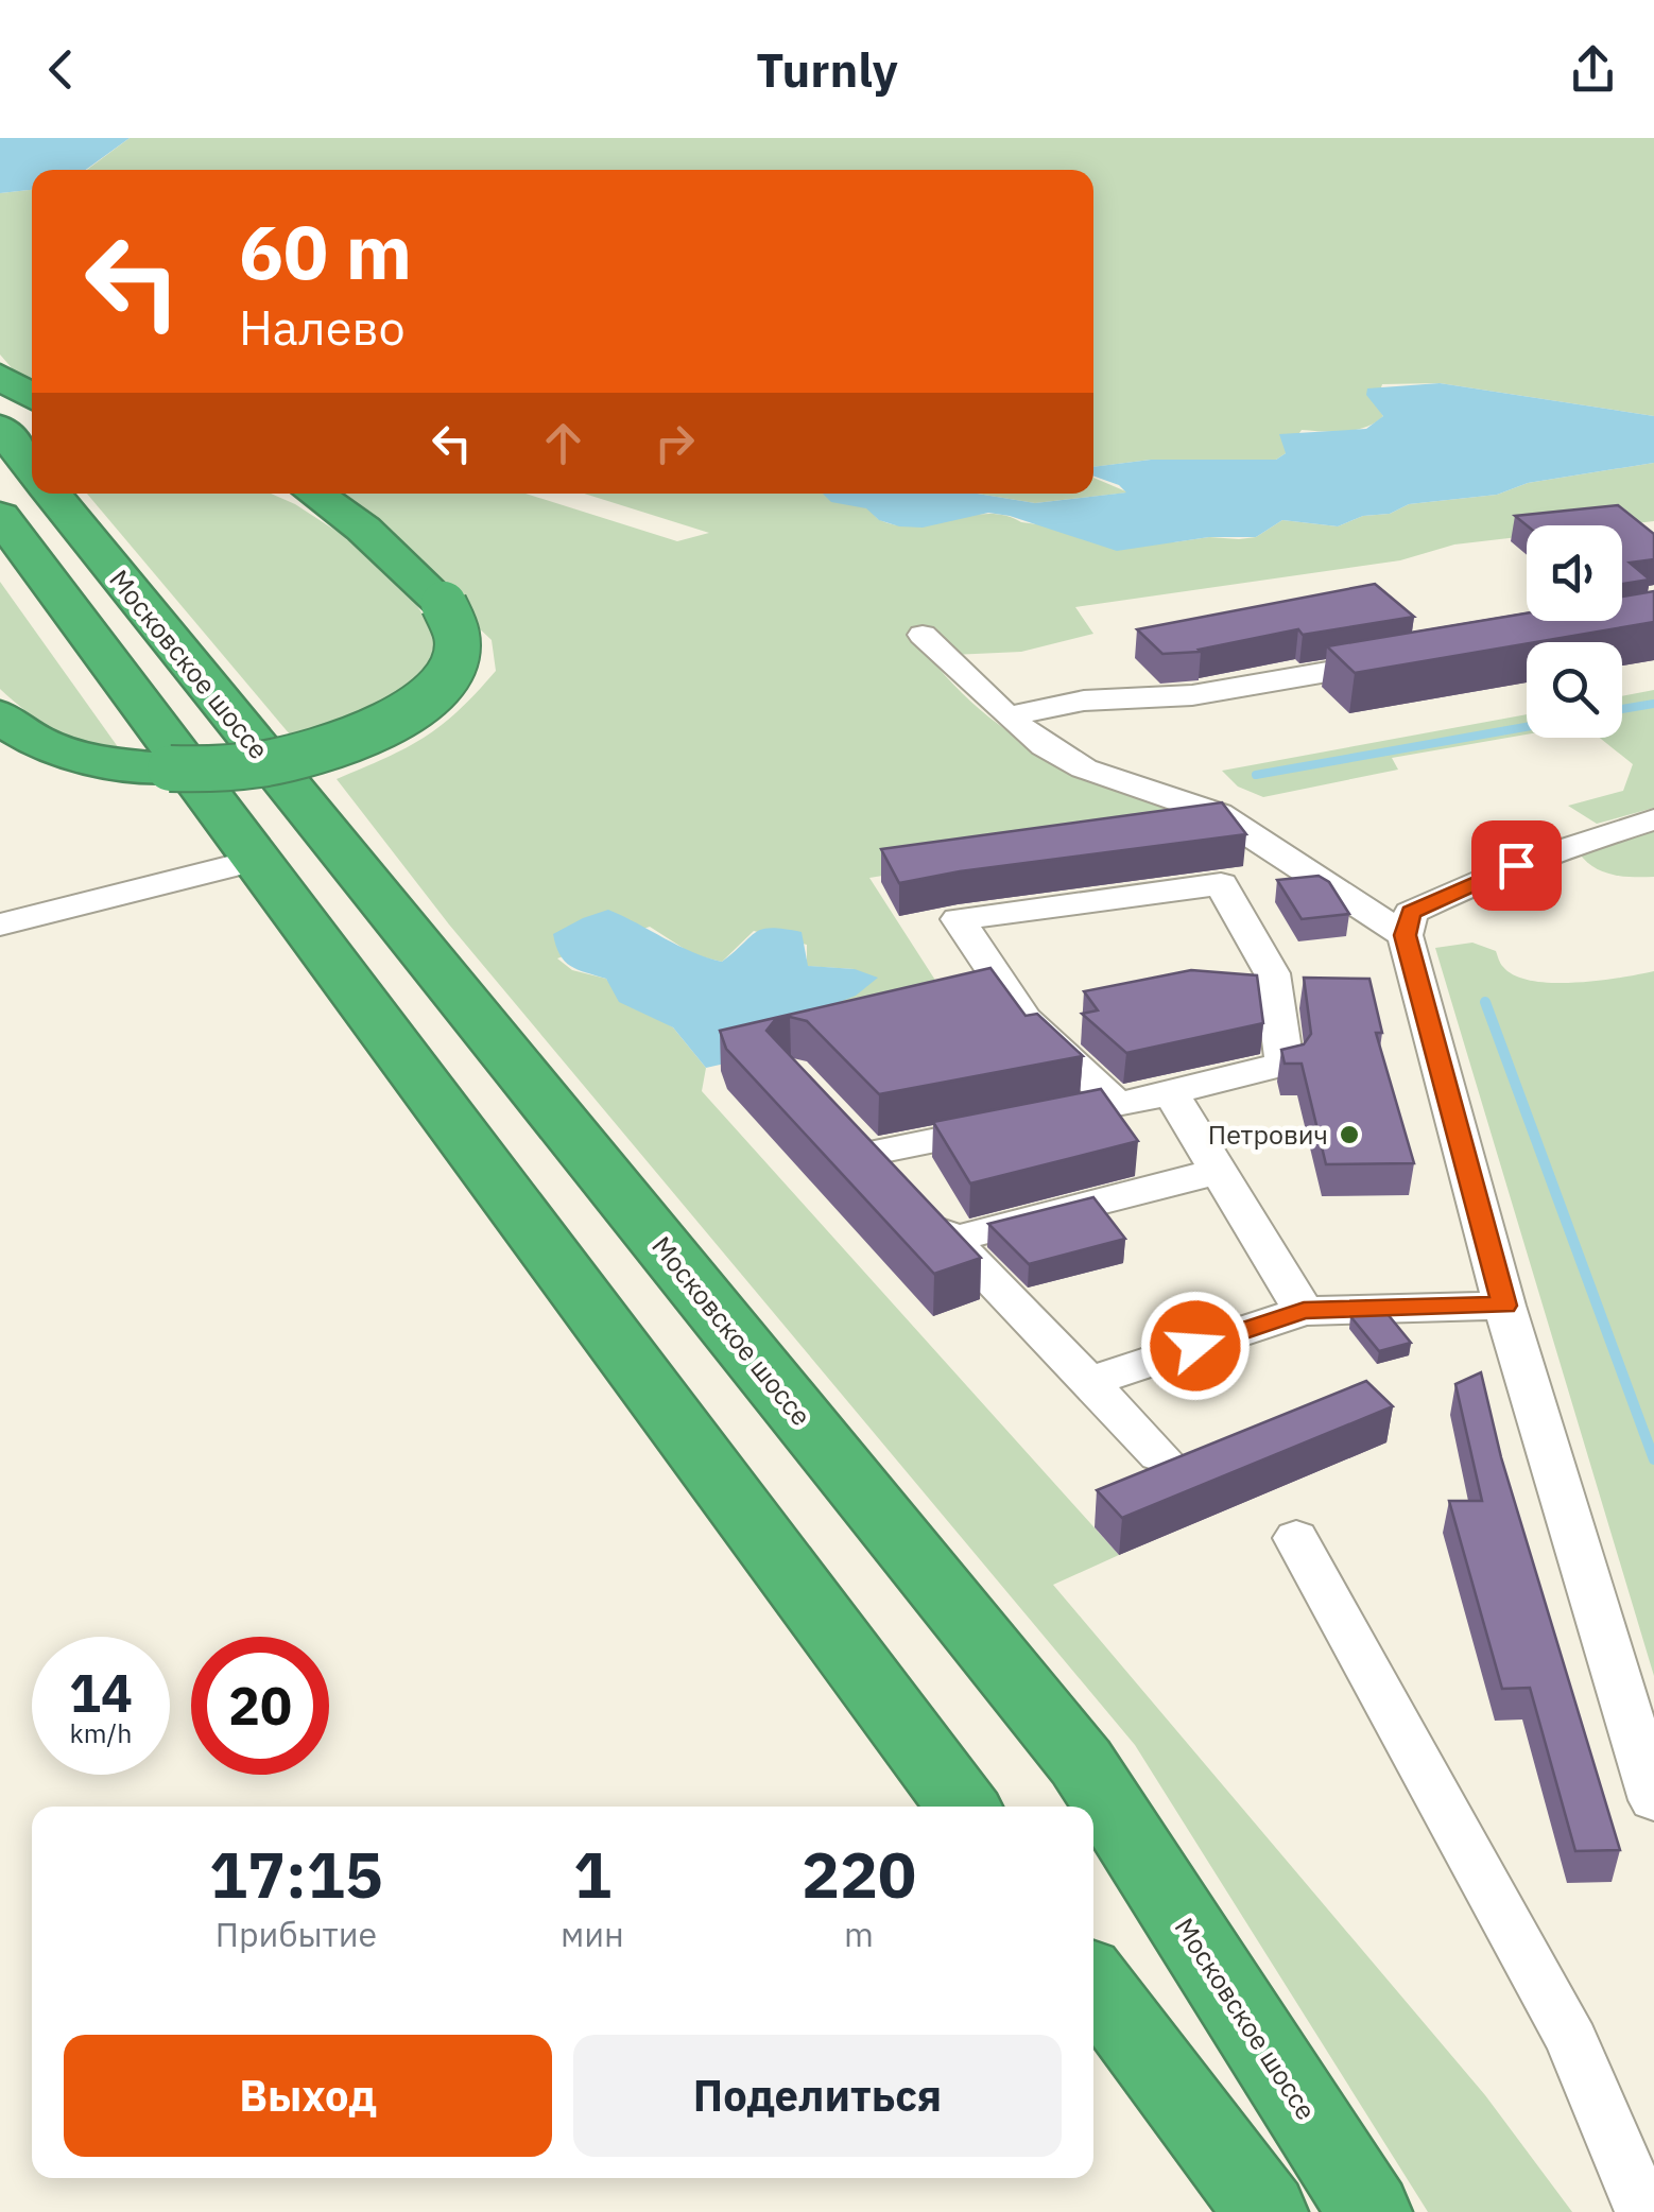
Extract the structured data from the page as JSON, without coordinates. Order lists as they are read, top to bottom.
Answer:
{
  "streets": {
    "highway": ["Московское шоссе"]
  },
  "places": ["Петрович"],
  "page": {
    "header": "Turnly",
    "turn": ["60 m", "Налево"],
    "speed": "14 km/h",
    "limit": "20",
    "eta": [
      "17:15",
      "Прибытие",
      "1",
      "мин",
      "220",
      "m"
    ],
    "buttons": ["Выход", "Поделиться"]
  }
}
